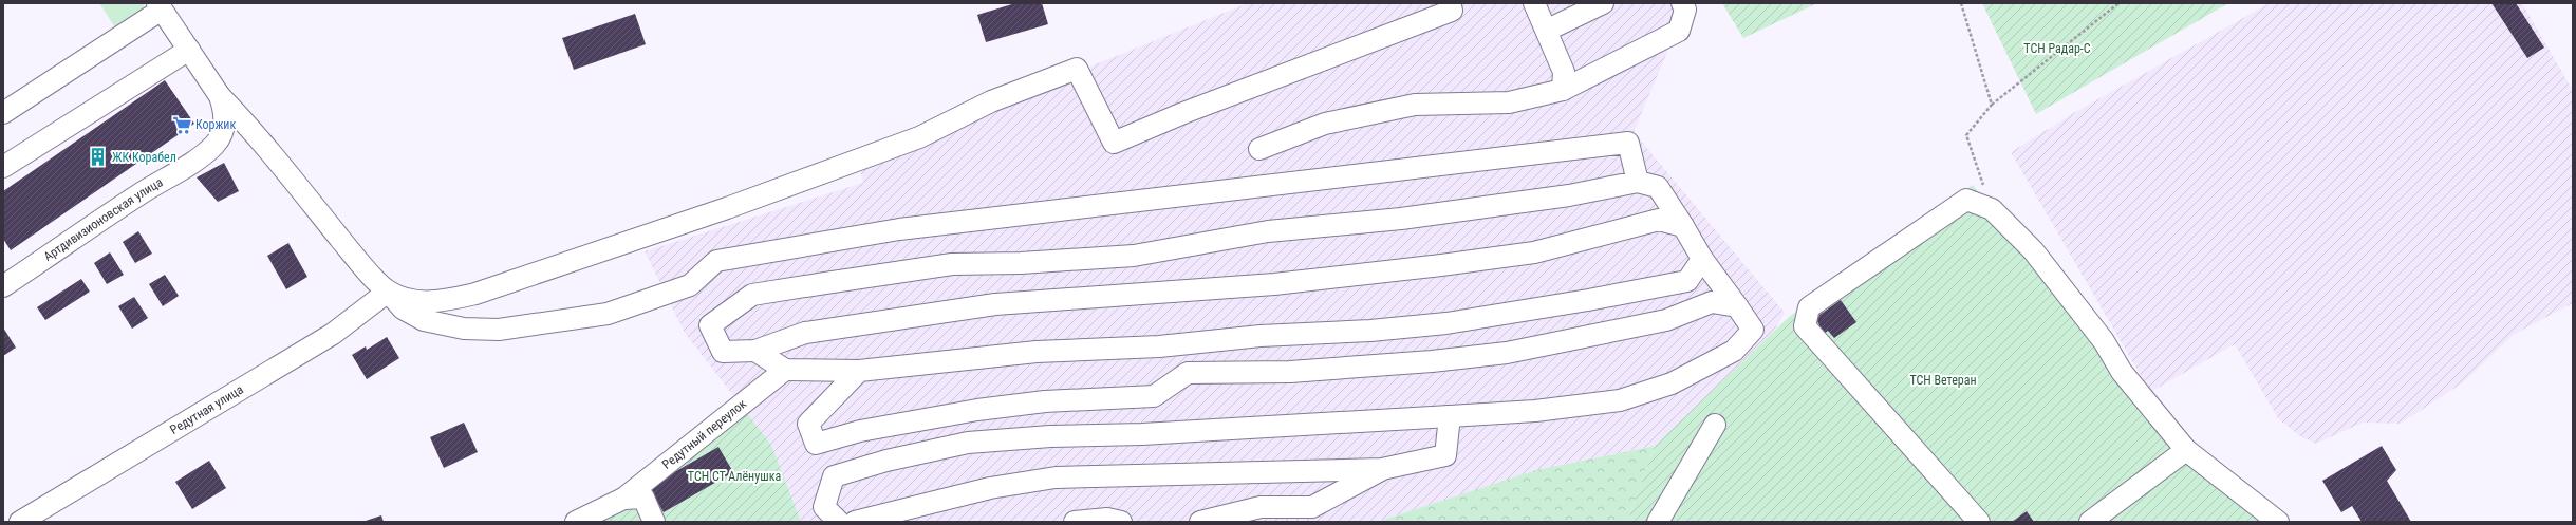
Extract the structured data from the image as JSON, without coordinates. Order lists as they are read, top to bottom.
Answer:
{
  "streets": {
    "street": ["Артдивизионовская улица", "Редутная улица", "Редутный переулок"]
  },
  "parks": ["ТСН Радар-С", "ТСН Ветеран", "ТСН СТ Алёнушка"],
  "places": {
    "supermarket": ["Коржик"],
    "building": ["ЖК Корабел"]
  }
}
